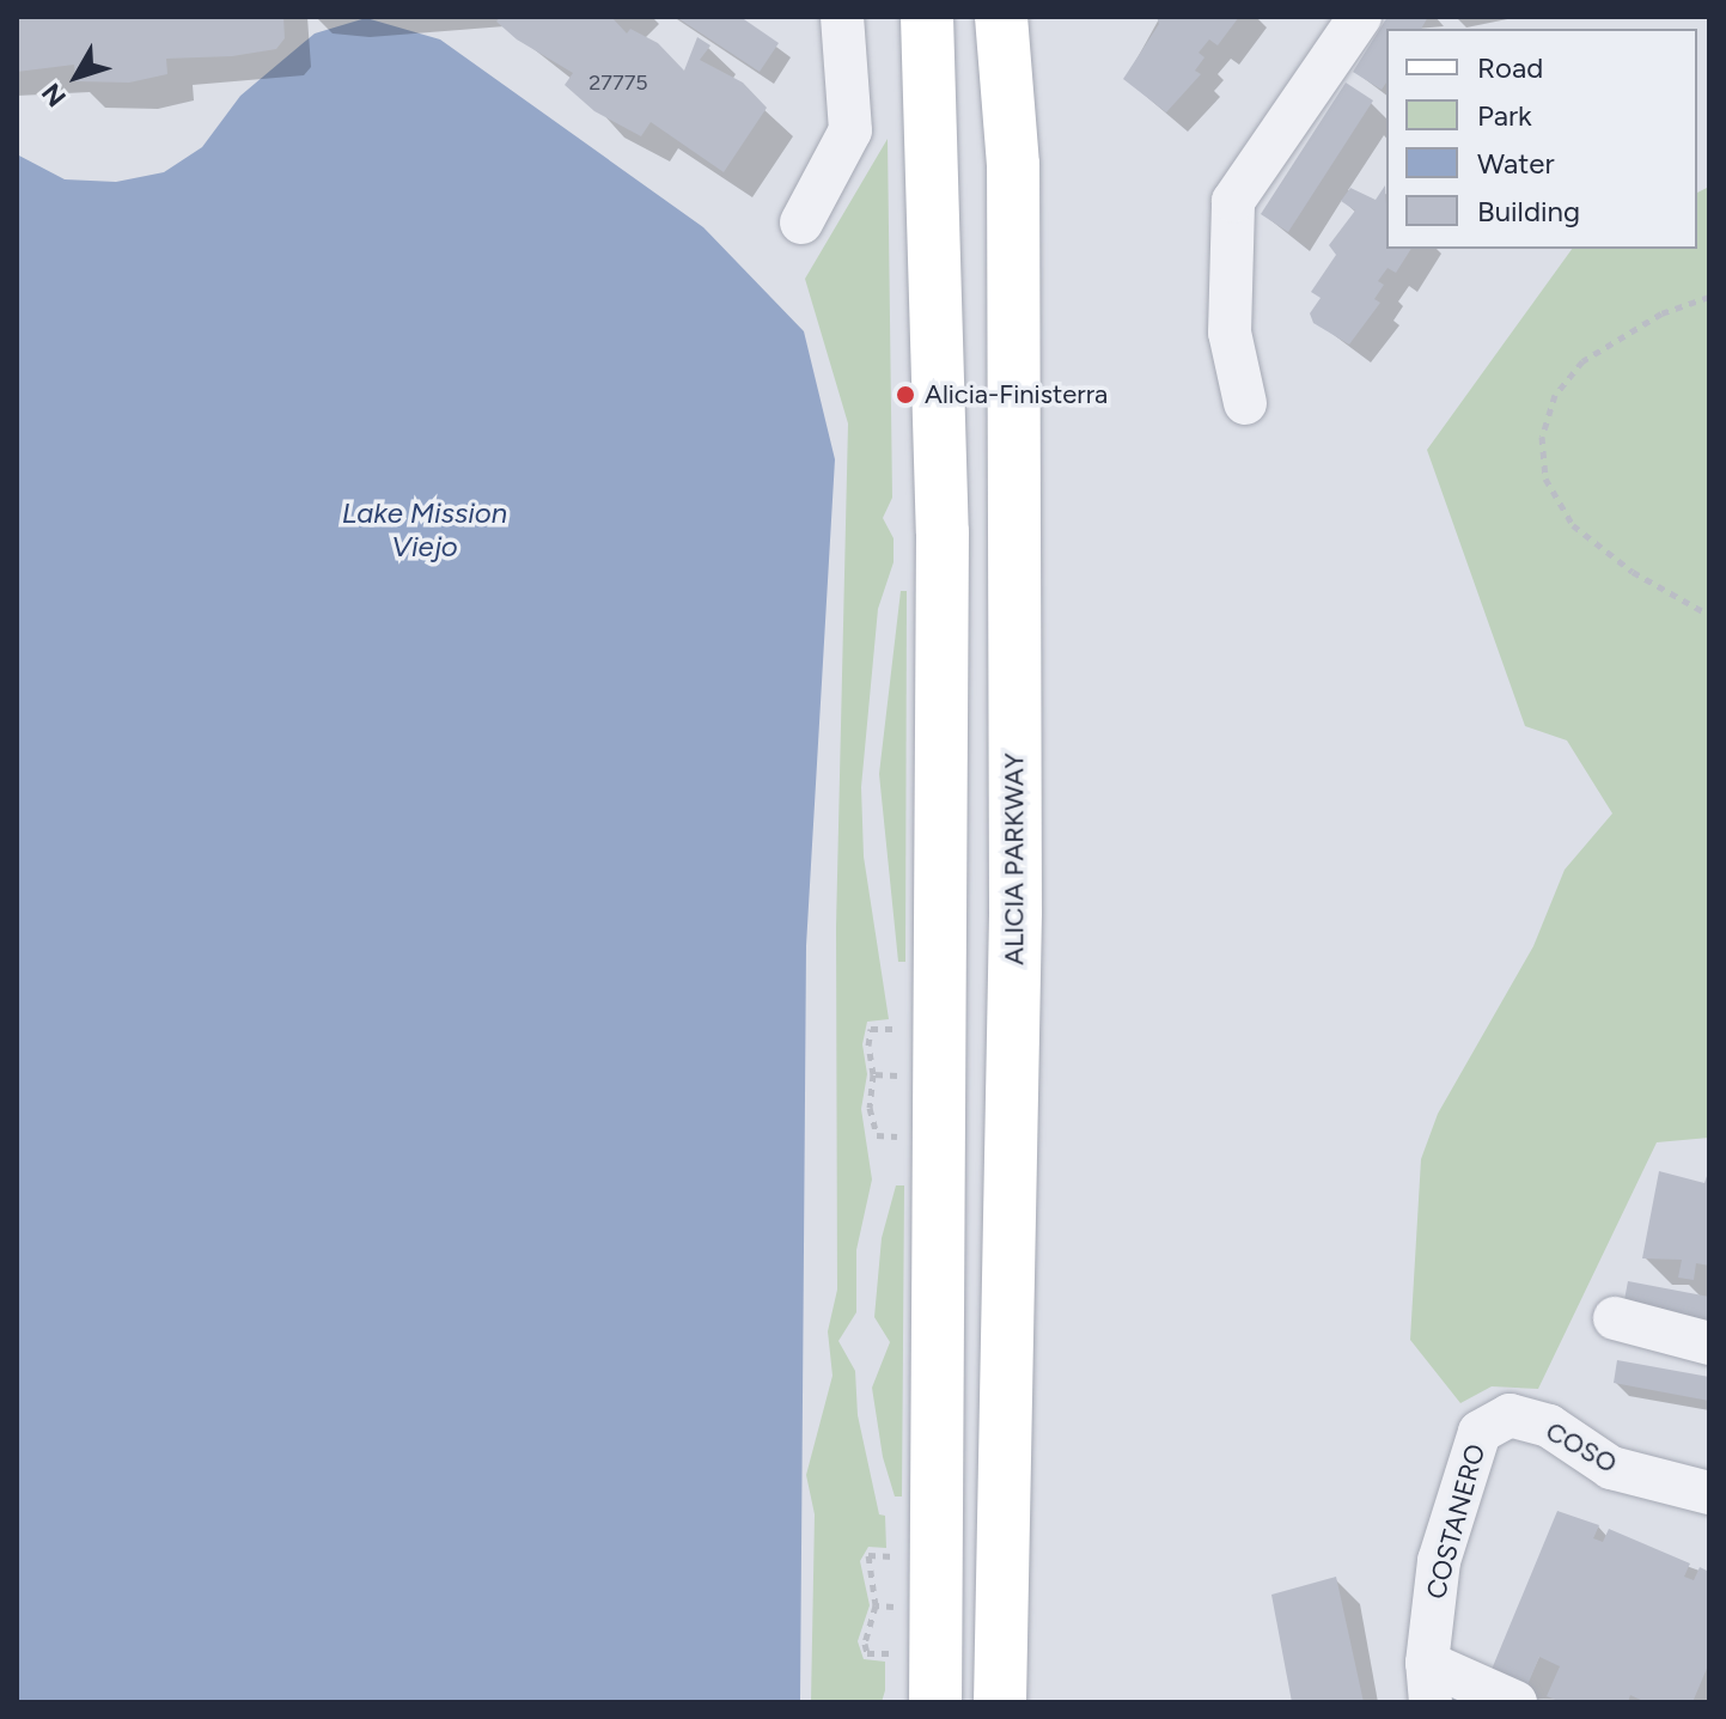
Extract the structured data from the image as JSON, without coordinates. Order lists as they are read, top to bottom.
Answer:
{
  "streets": {
    "main road": ["ALICIA PARKWAY"],
    "street": ["COSO", "COSTANERO"]
  },
  "crossings": [
    ["COSO", "COSTANERO"]
  ],
  "water": ["Lake Mission Viejo"],
  "places": ["Alicia-Finisterra"],
  "house_numbers": ["27775"],
  "legend": [
    "Road",
    "Park",
    "Water",
    "Building"
  ],
  "north": "bottom left"
}
